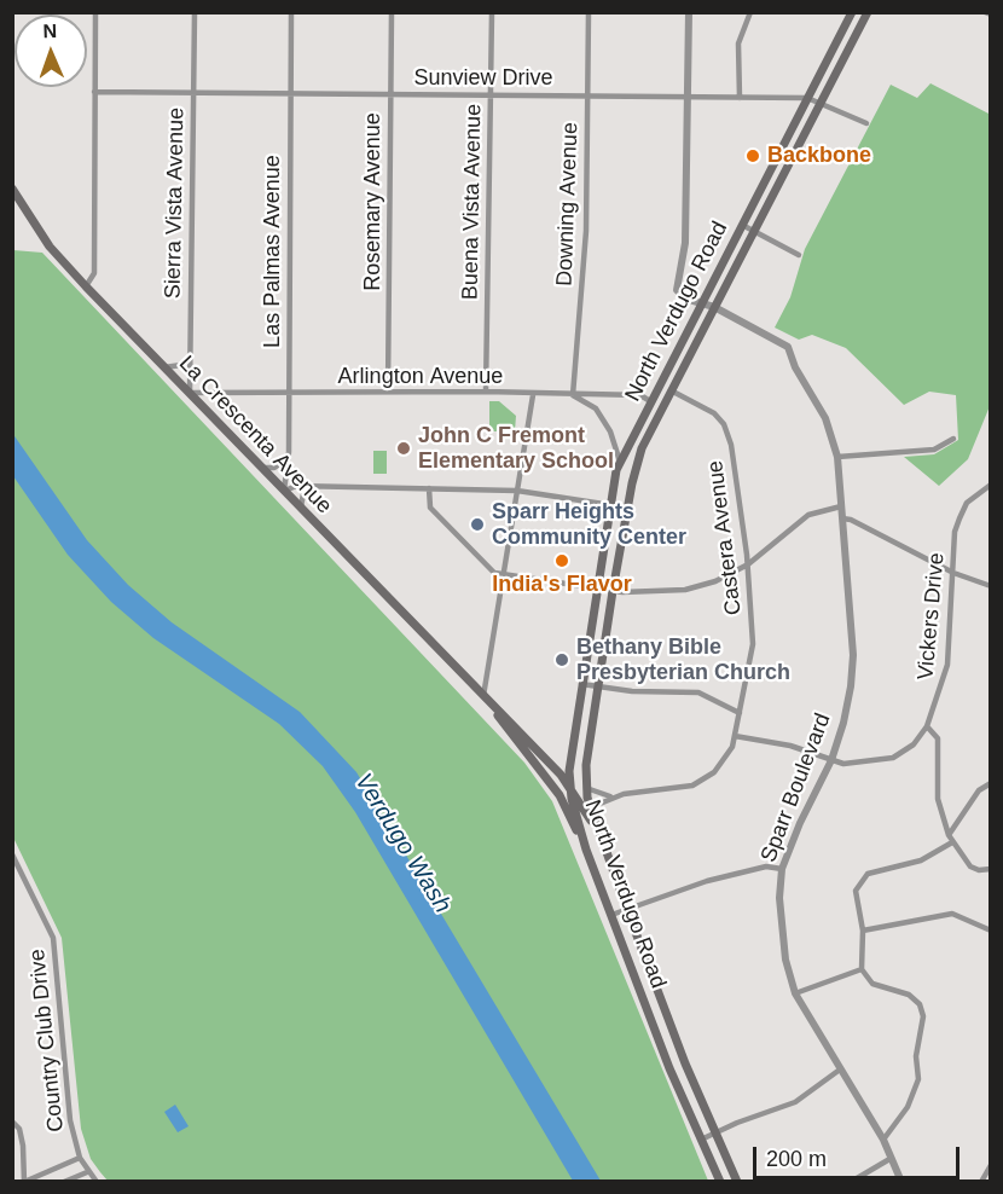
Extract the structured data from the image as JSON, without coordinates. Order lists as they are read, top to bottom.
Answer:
{
  "streets": {
    "main road": ["North Verdugo Road", "La Crescenta Avenue"],
    "street": [
      "Sunview Drive",
      "Rosemary Avenue",
      "Buena Vista Avenue",
      "Sierra Vista Avenue",
      "Downing Avenue",
      "Las Palmas Avenue",
      "Arlington Avenue",
      "Castera Avenue",
      "Vickers Drive",
      "Sparr Boulevard",
      "Country Club Drive"
    ]
  },
  "crossings": [
    ["Sunview Drive", "Rosemary Avenue"],
    ["Sunview Drive", "Buena Vista Avenue"],
    ["Sunview Drive", "Sierra Vista Avenue"],
    ["Sunview Drive", "Downing Avenue"],
    ["Sunview Drive", "Las Palmas Avenue"],
    ["Sunview Drive", "North Verdugo Road"],
    ["Rosemary Avenue", "Arlington Avenue"],
    ["Buena Vista Avenue", "Arlington Avenue"],
    ["Sierra Vista Avenue", "Arlington Avenue"],
    ["Sierra Vista Avenue", "La Crescenta Avenue"],
    ["Downing Avenue", "Arlington Avenue"],
    ["Las Palmas Avenue", "Arlington Avenue"],
    ["Las Palmas Avenue", "La Crescenta Avenue"],
    ["North Verdugo Road", "Arlington Avenue"],
    ["North Verdugo Road", "La Crescenta Avenue"],
    ["North Verdugo Road", "Castera Avenue"],
    ["North Verdugo Road", "Sparr Boulevard"],
    ["Arlington Avenue", "La Crescenta Avenue"],
    ["Castera Avenue", "Vickers Drive"],
    ["Vickers Drive", "Sparr Boulevard"]
  ],
  "water": ["Verdugo Wash"],
  "places": [
    "Backbone",
    "John C Fremont Elementary School",
    "Sparr Heights Community Center",
    "India's Flavor",
    "Bethany Bible Presbyterian Church"
  ],
  "scale_bar": "200 m",
  "north": "top"
}
